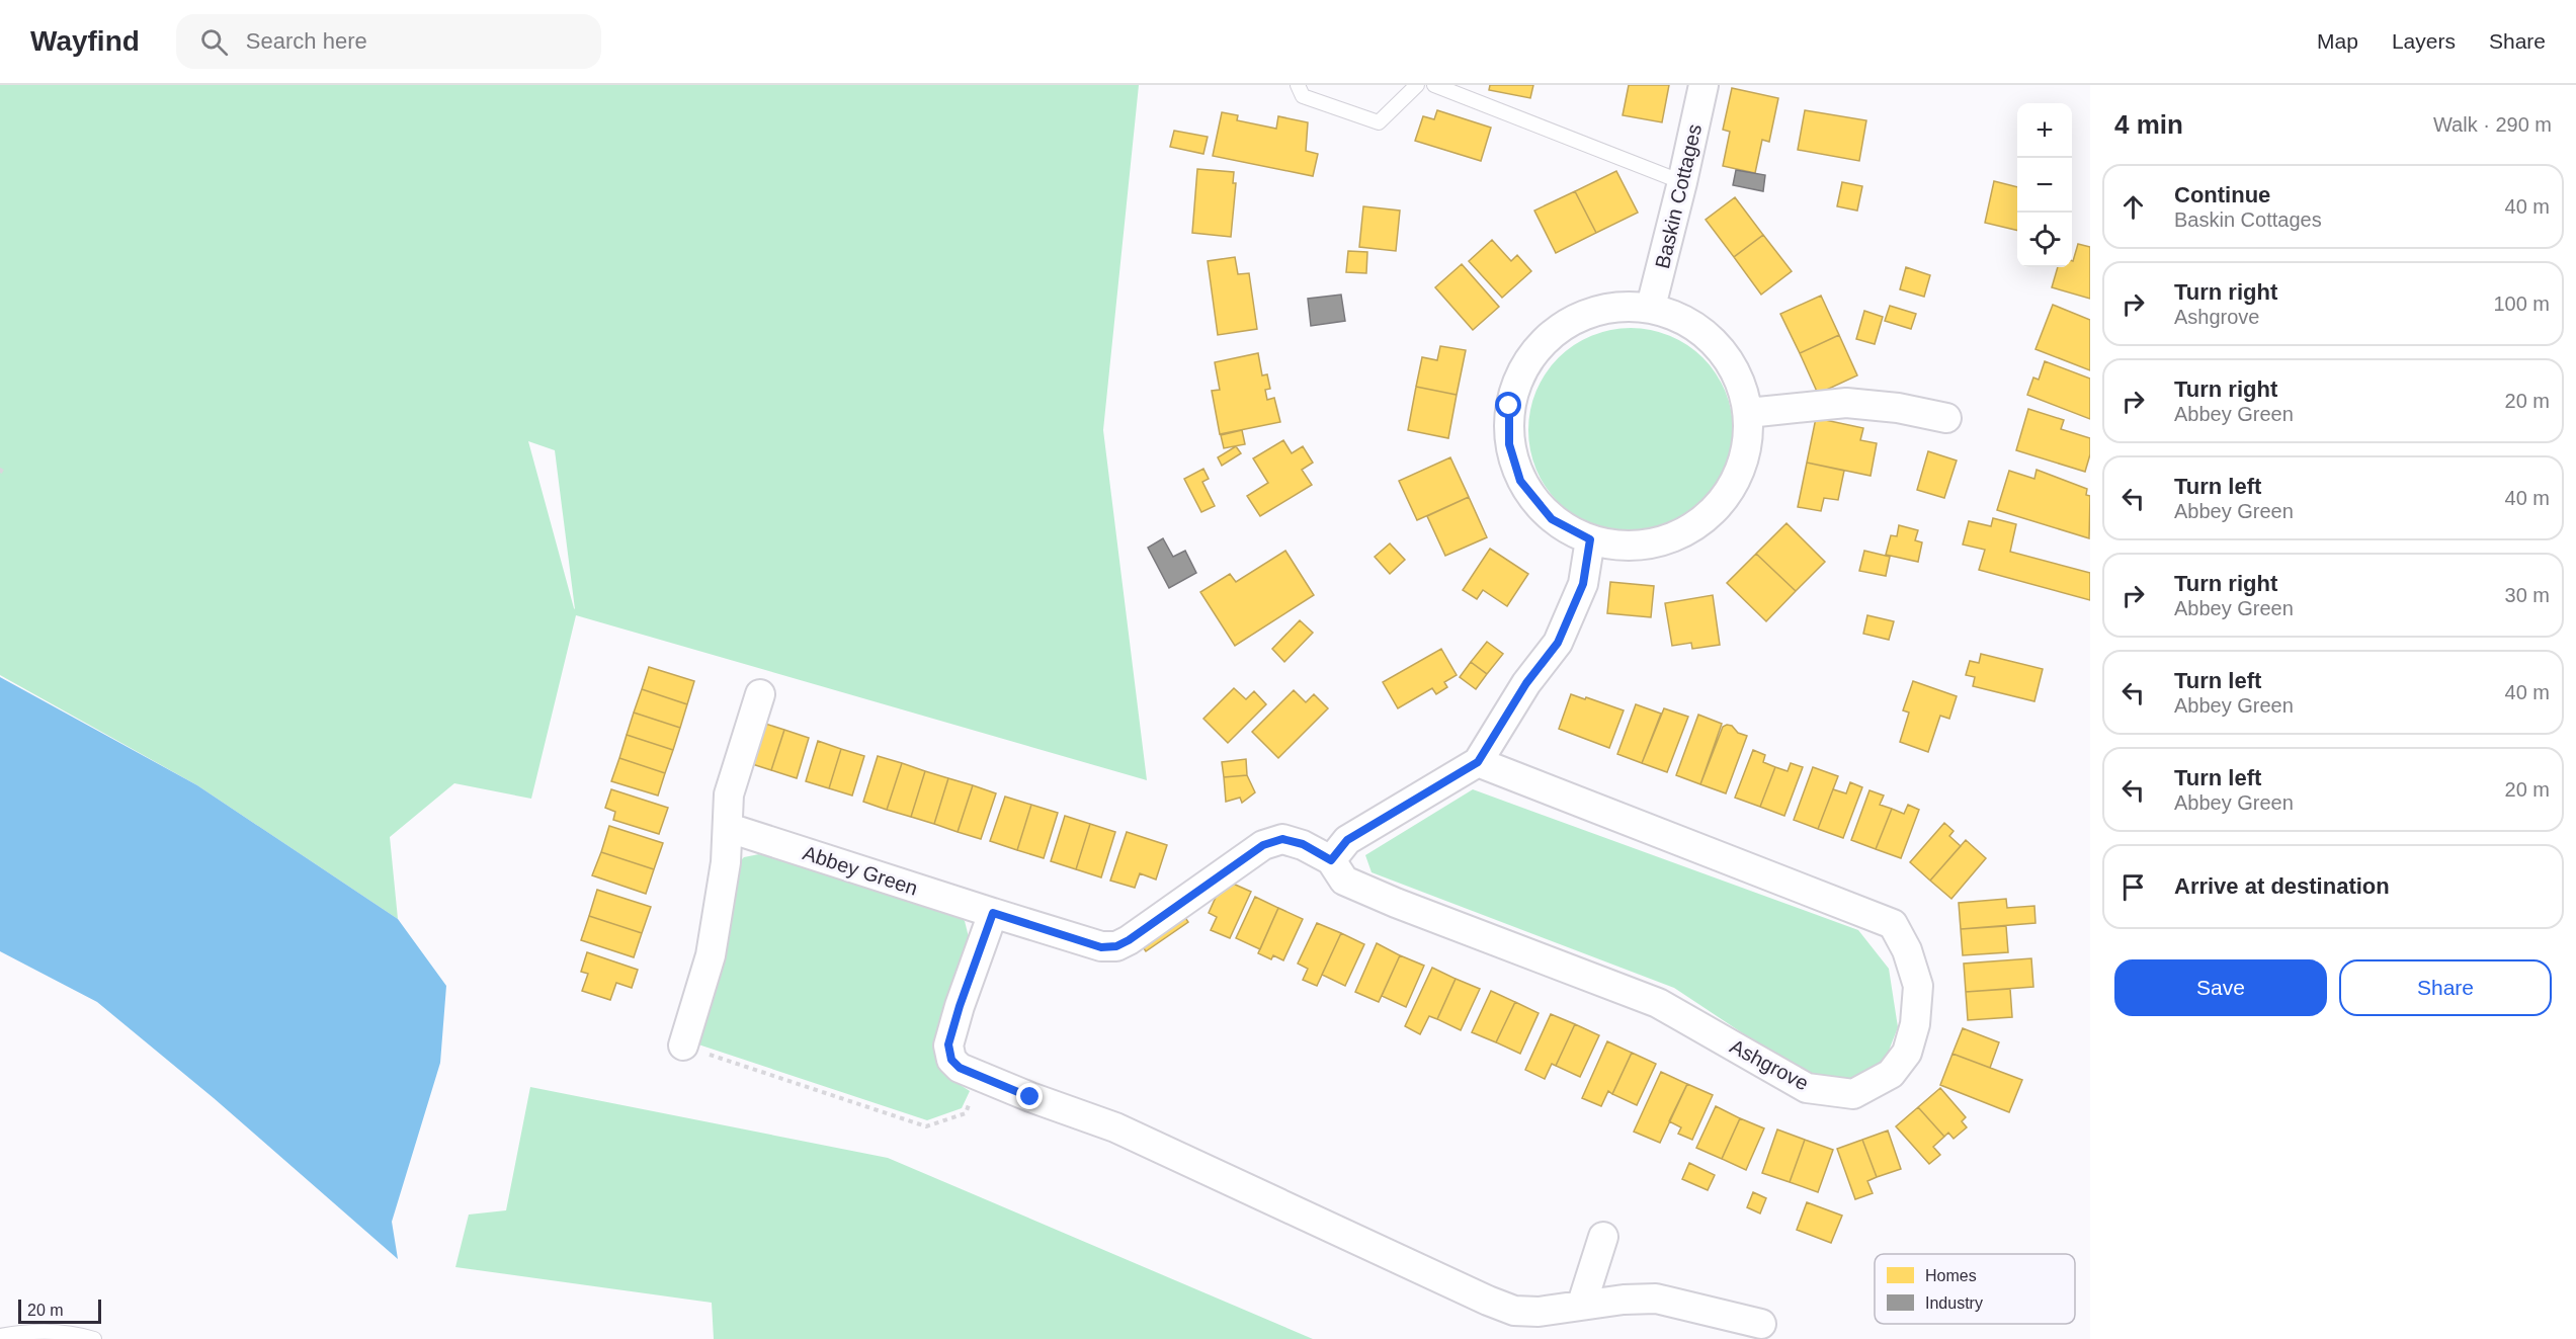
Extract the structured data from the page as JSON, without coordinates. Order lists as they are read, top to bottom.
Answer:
{
  "streets": {
    "street": ["Baskin Cottages", "Abbey Green", "Ashgrove"]
  },
  "crossings": [
    ["Abbey Green", "Ashgrove"]
  ],
  "legend": ["Homes", "Industry"],
  "scale_bar": "20 m",
  "page": {
    "header": "Wayfind",
    "search": "Search here",
    "nav": ["Map", "Layers", "Share"],
    "heading": ["4 min", "Walk · 290 m"],
    "map_buttons": ["+", "−"],
    "list": [
      ["Continue", "Baskin Cottages", "40 m"],
      ["Turn right", "Ashgrove", "100 m"],
      ["Turn right", "Abbey Green", "20 m"],
      ["Turn left", "Abbey Green", "40 m"],
      ["Turn right", "Abbey Green", "30 m"],
      ["Turn left", "Abbey Green", "40 m"],
      ["Turn left", "Abbey Green", "20 m"],
      "Arrive at destination"
    ],
    "buttons": ["Save", "Share"],
    "scale": "20 m"
  }
}
